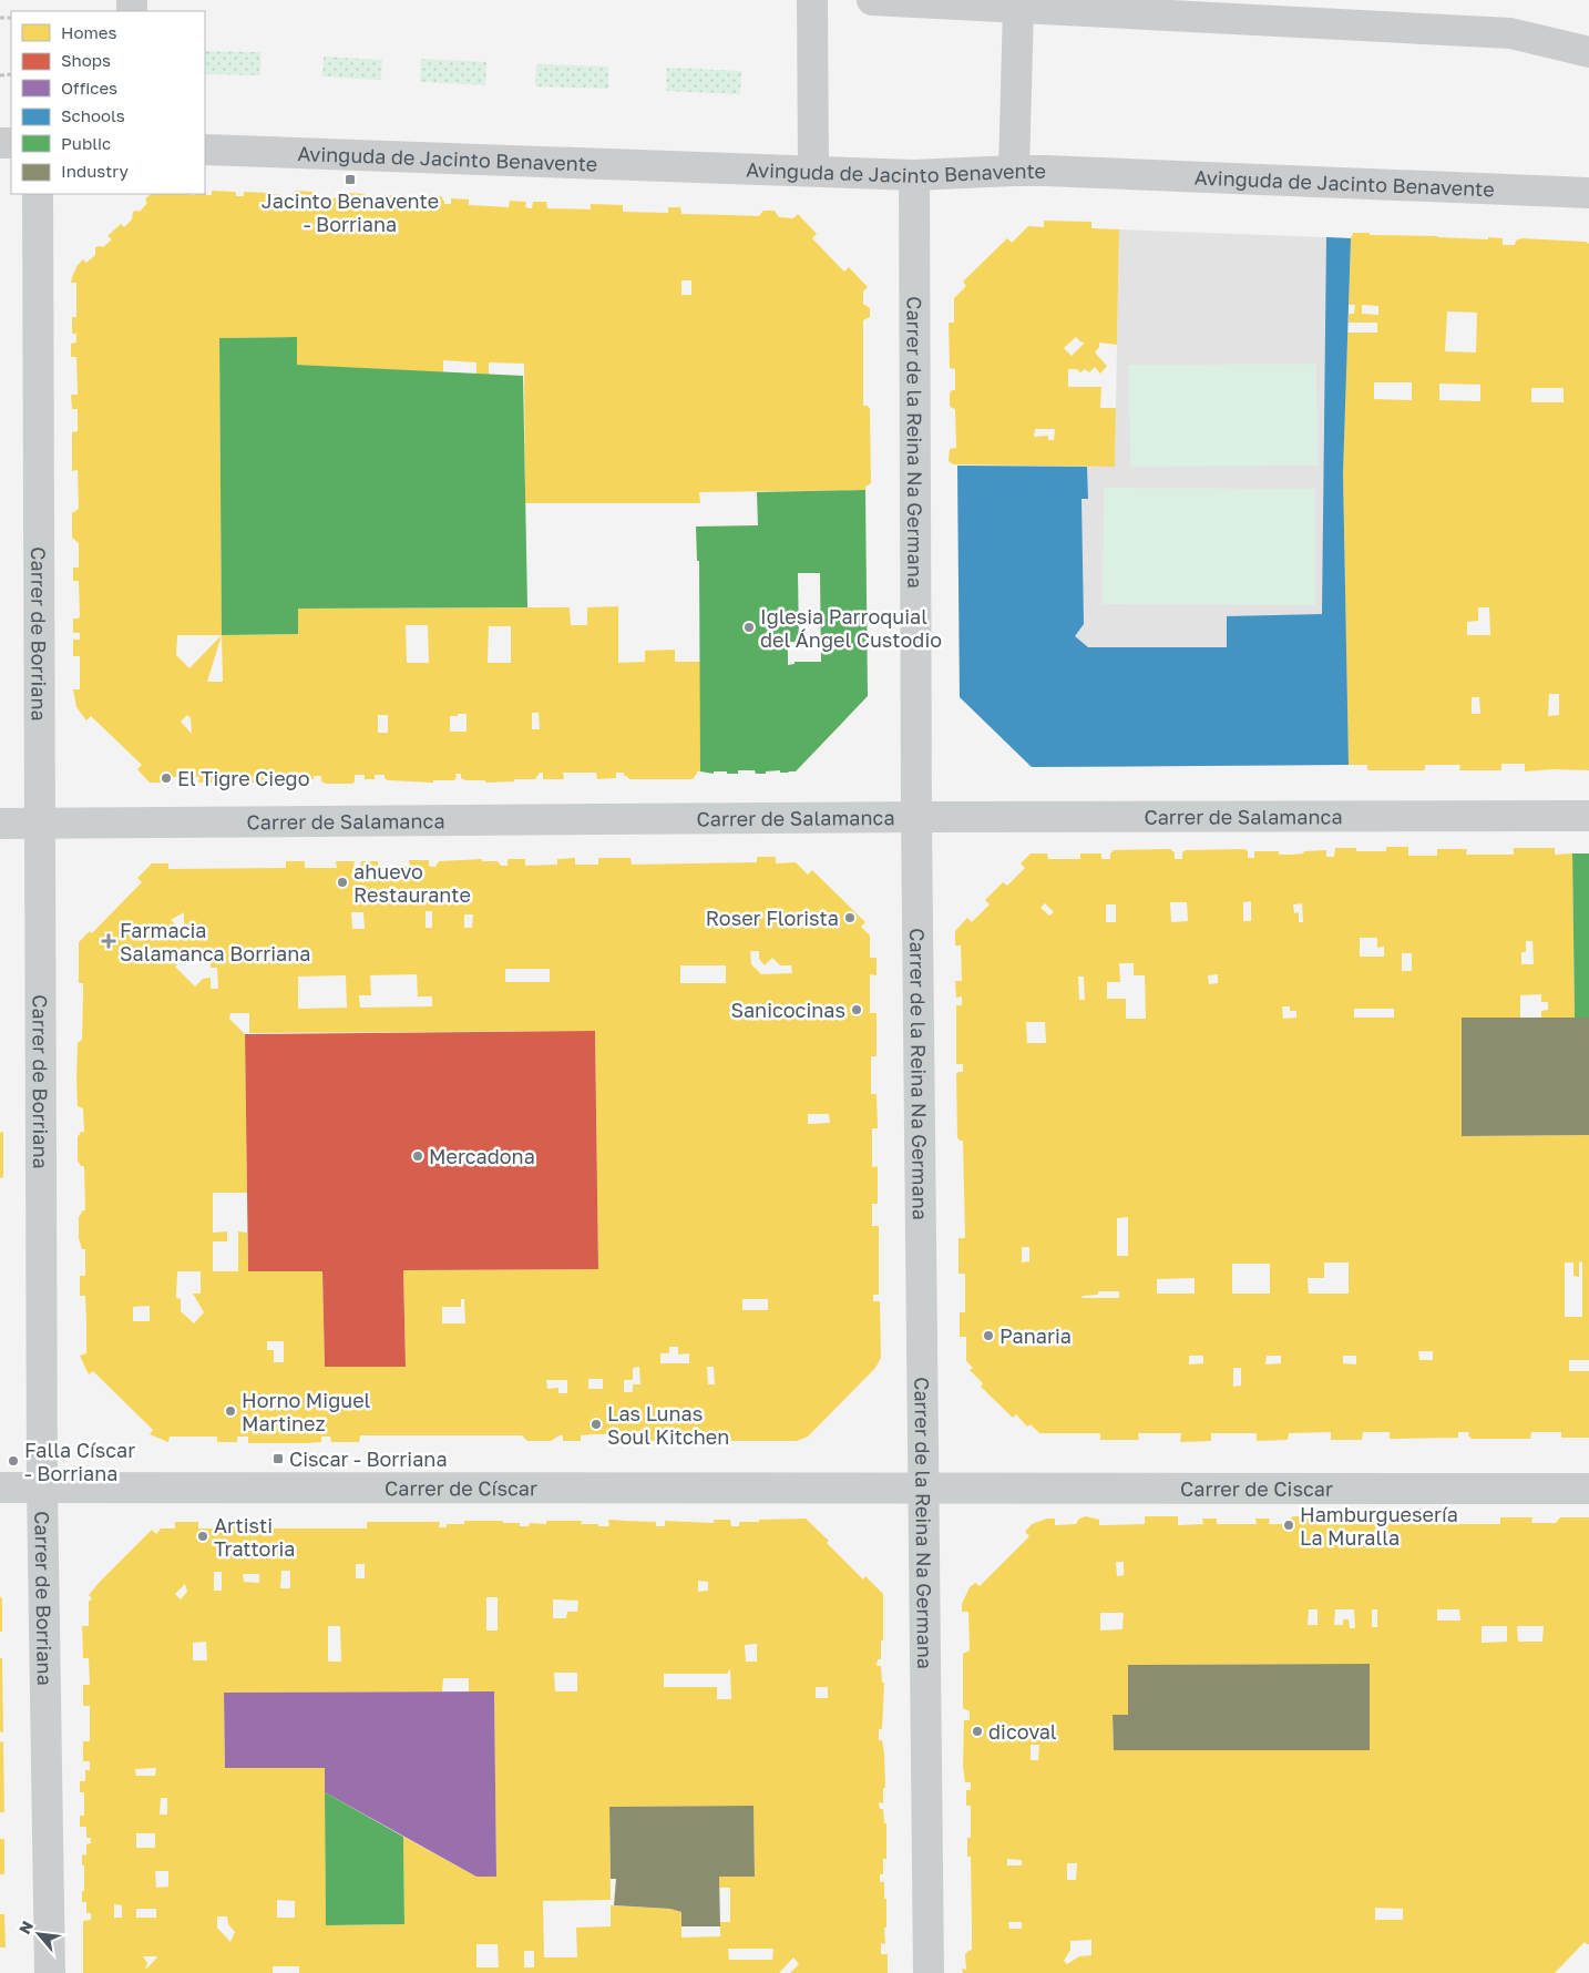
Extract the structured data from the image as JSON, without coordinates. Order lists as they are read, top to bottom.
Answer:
{
  "streets": {
    "main road": ["Avinguda de Jacinto Benavente"],
    "street": [
      "Carrer de la Reina Na Germana",
      "Carrer de Borriana",
      "Carrer de Salamanca",
      "Carrer de Císcar",
      "Carrer de Ciscar"
    ]
  },
  "crossings": [
    ["Avinguda de Jacinto Benavente", "Carrer de la Reina Na Germana"],
    ["Carrer de la Reina Na Germana", "Carrer de Salamanca"],
    ["Carrer de la Reina Na Germana", "Carrer de Císcar"],
    ["Carrer de la Reina Na Germana", "Carrer de Ciscar"],
    ["Carrer de Borriana", "Carrer de Salamanca"],
    ["Carrer de Borriana", "Carrer de Císcar"],
    ["Carrer de Císcar", "Carrer de Ciscar"]
  ],
  "places": {
    "transit": ["Jacinto Benavente - Borriana", "Ciscar - Borriana"],
    "other": [
      "Iglesia Parroquial del Ángel Custodio",
      "El Tigre Ciego",
      "ahuevo Restaurante",
      "Roser Florista",
      "Sanicocinas",
      "Mercadona",
      "Panaria",
      "Horno Miguel Martinez",
      "Las Lunas Soul Kitchen",
      "Falla Císcar - Borriana",
      "Hamburguesería La Muralla",
      "Artisti Trattoria",
      "dicoval"
    ],
    "health": ["Farmacia Salamanca Borriana"]
  },
  "legend": [
    "Homes",
    "Shops",
    "Offices",
    "Schools",
    "Public",
    "Industry"
  ],
  "north": "top left"
}
